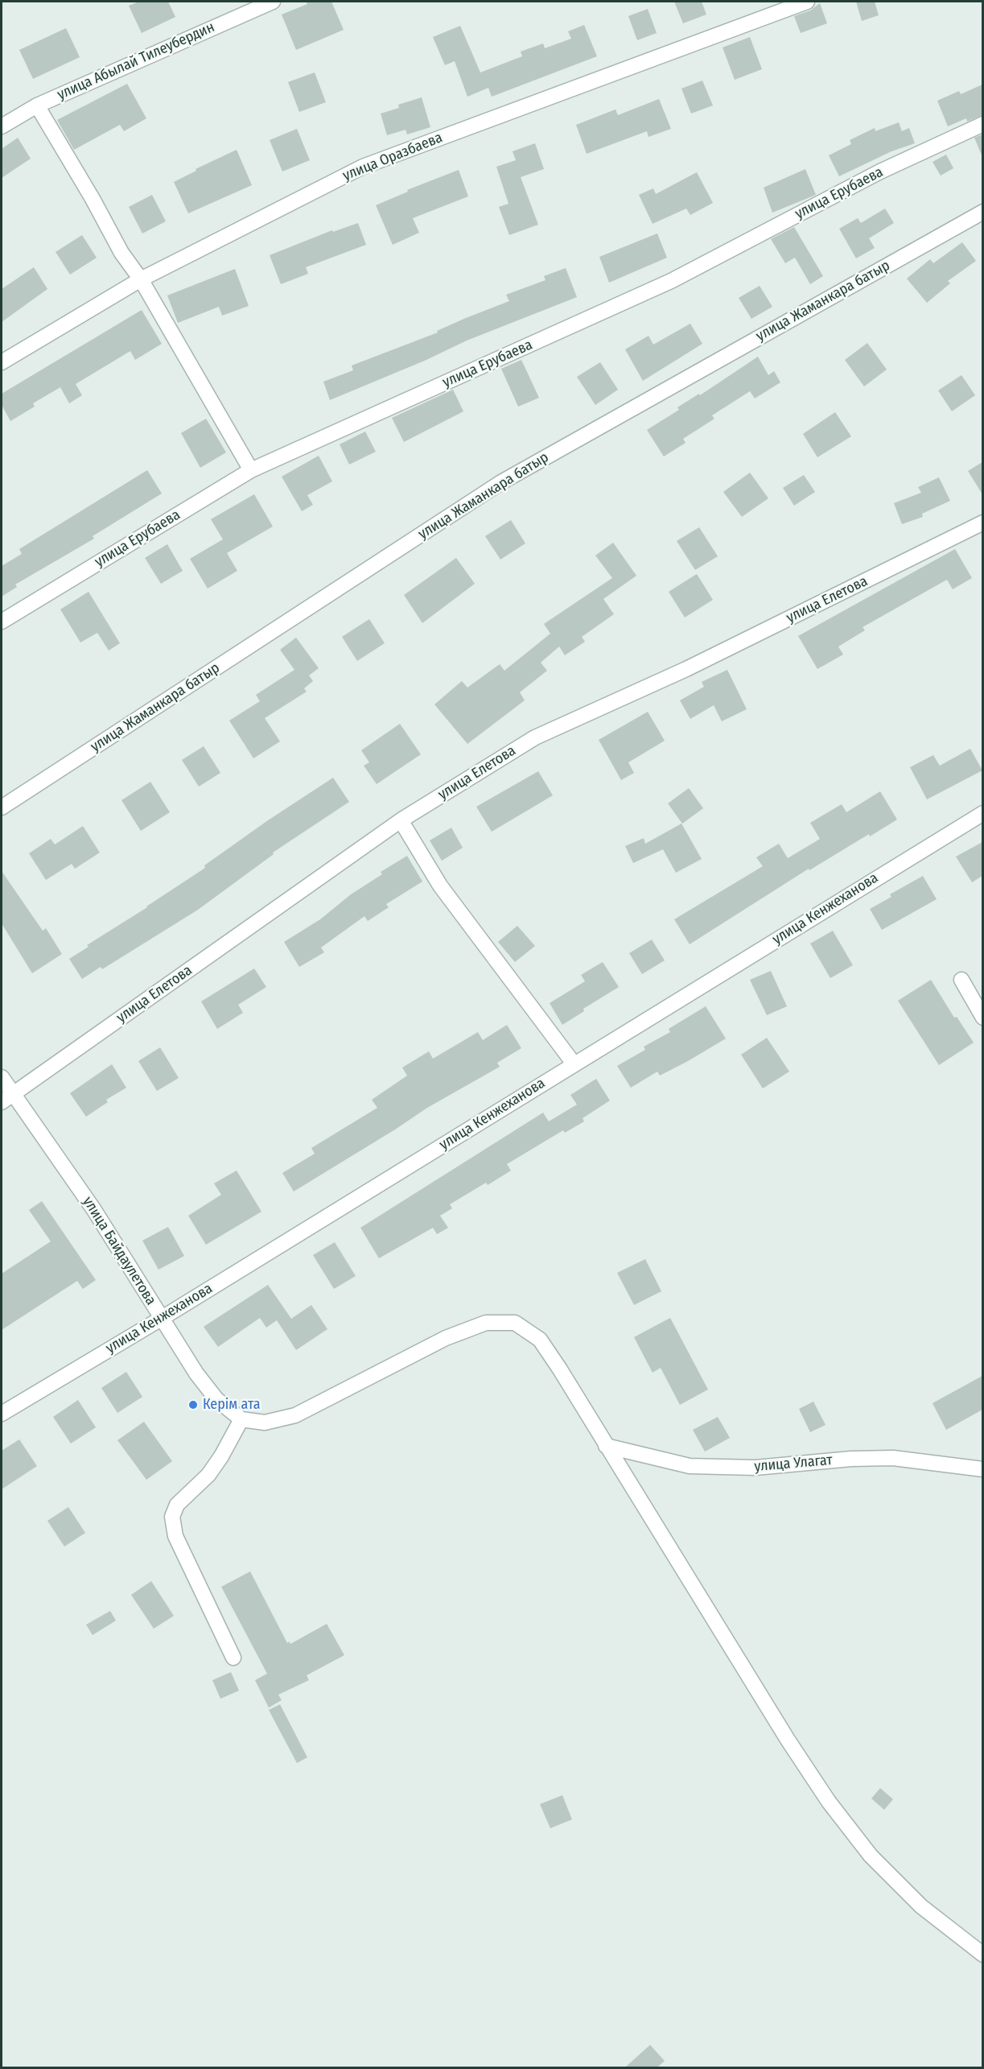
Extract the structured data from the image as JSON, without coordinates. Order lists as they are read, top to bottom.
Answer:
{
  "streets": {
    "street": [
      "улица Абылай Тилеубердин",
      "улица Оразбаева",
      "улица Ерубаева",
      "улица Жаманкара батыр",
      "улица Елетова",
      "улица Кенжеханова",
      "улица Байдаулетова",
      "улица Улагат"
    ]
  },
  "crossings": [
    ["улица Елетова", "улица Байдаулетова"],
    ["улица Кенжеханова", "улица Байдаулетова"]
  ],
  "places": ["Керім ата"]
}
